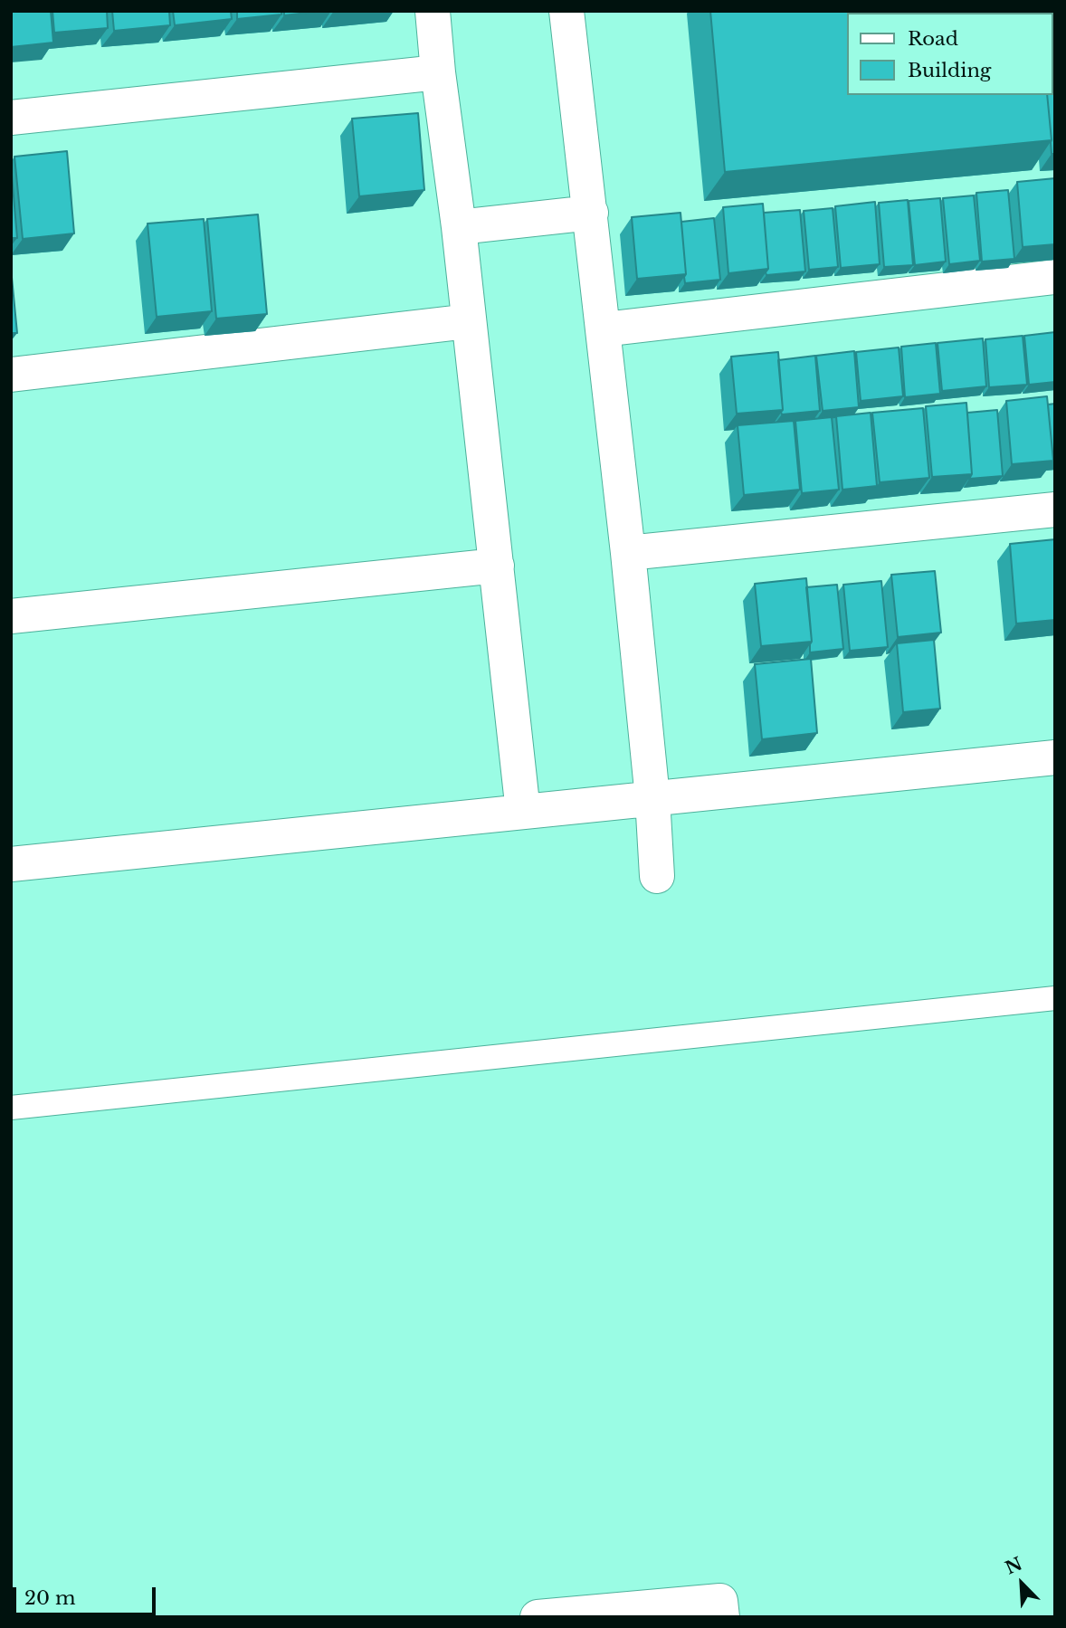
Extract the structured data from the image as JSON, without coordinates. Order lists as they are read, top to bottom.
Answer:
{
  "legend": ["Road", "Building"],
  "scale_bar": "20 m",
  "north": "top left"
}
